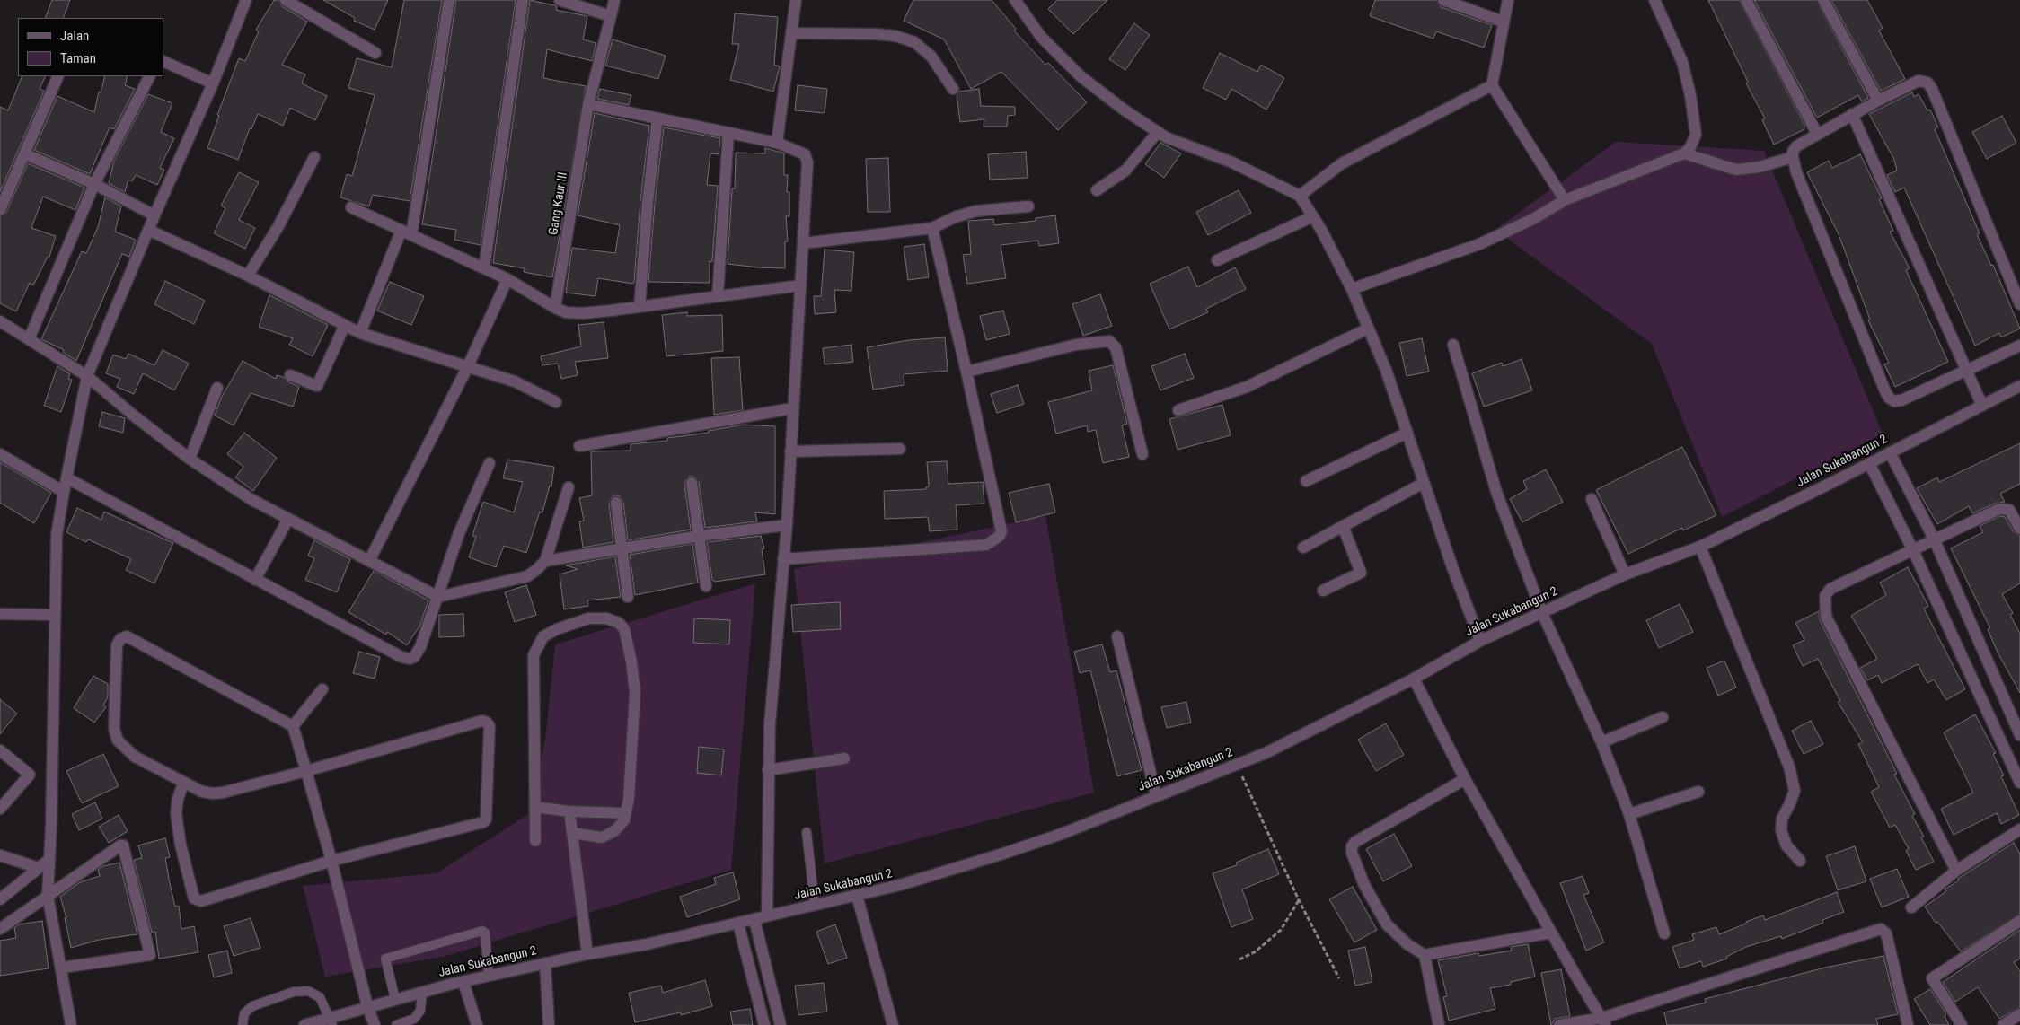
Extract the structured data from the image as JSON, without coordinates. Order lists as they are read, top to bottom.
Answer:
{
  "streets": {
    "street": ["Gang Kaur III", "Jalan Sukabangun 2"]
  },
  "legend": ["Jalan", "Taman"]
}
